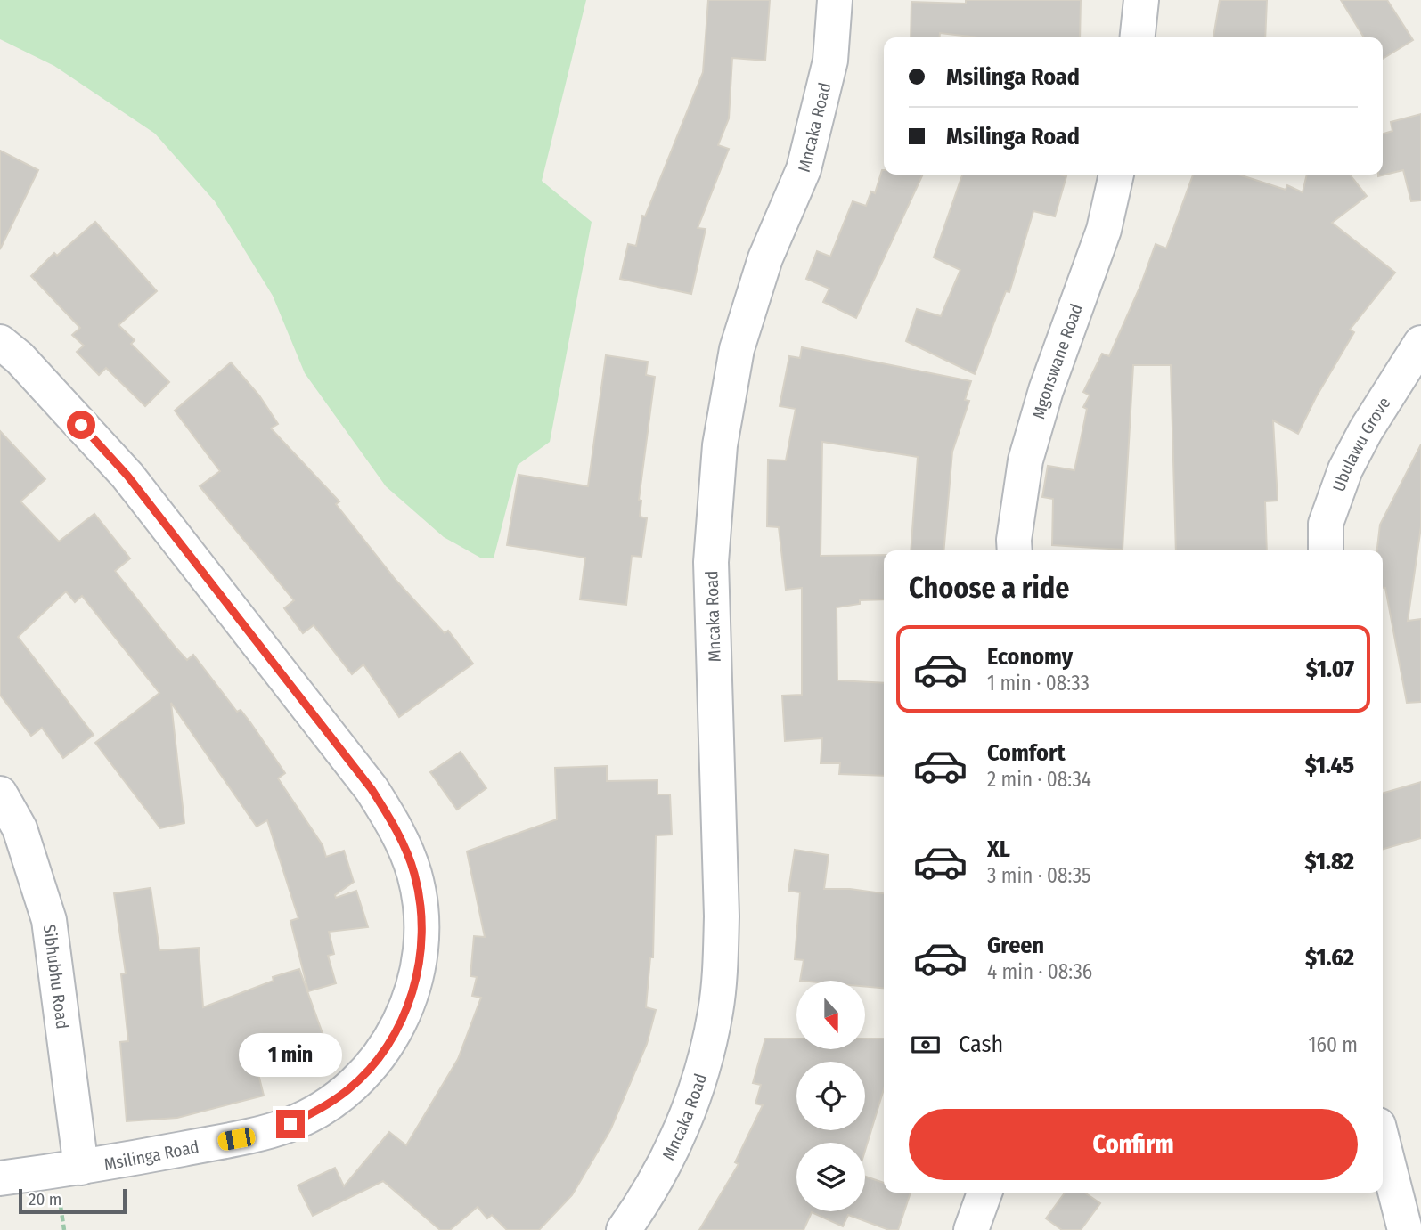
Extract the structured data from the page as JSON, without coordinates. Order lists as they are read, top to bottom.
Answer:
{
  "streets": {
    "street": [
      "Mncaka Road",
      "Mgonswane Road",
      "Ubulawu Grove",
      "Sibhubhu Road",
      "Msilinga Road"
    ]
  },
  "crossings": [
    ["Sibhubhu Road", "Msilinga Road"]
  ],
  "scale_bar": "20 m",
  "north": "bottom",
  "page": {
    "banner": ["Msilinga Road", "Msilinga Road"],
    "heading": "Choose a ride",
    "list": [
      {
        "name": "Economy",
        "note": "1 min · 08:33",
        "value": "$1.07"
      },
      {
        "name": "Comfort",
        "note": "2 min · 08:34",
        "value": "$1.45"
      },
      {
        "name": "XL",
        "note": "3 min · 08:35",
        "value": "$1.82"
      },
      {
        "name": "Green",
        "note": "4 min · 08:36",
        "value": "$1.62"
      }
    ],
    "pay": ["Cash", "160 m"],
    "bubble": "1 min",
    "buttons": "Confirm",
    "scale": "20 m"
  }
}
